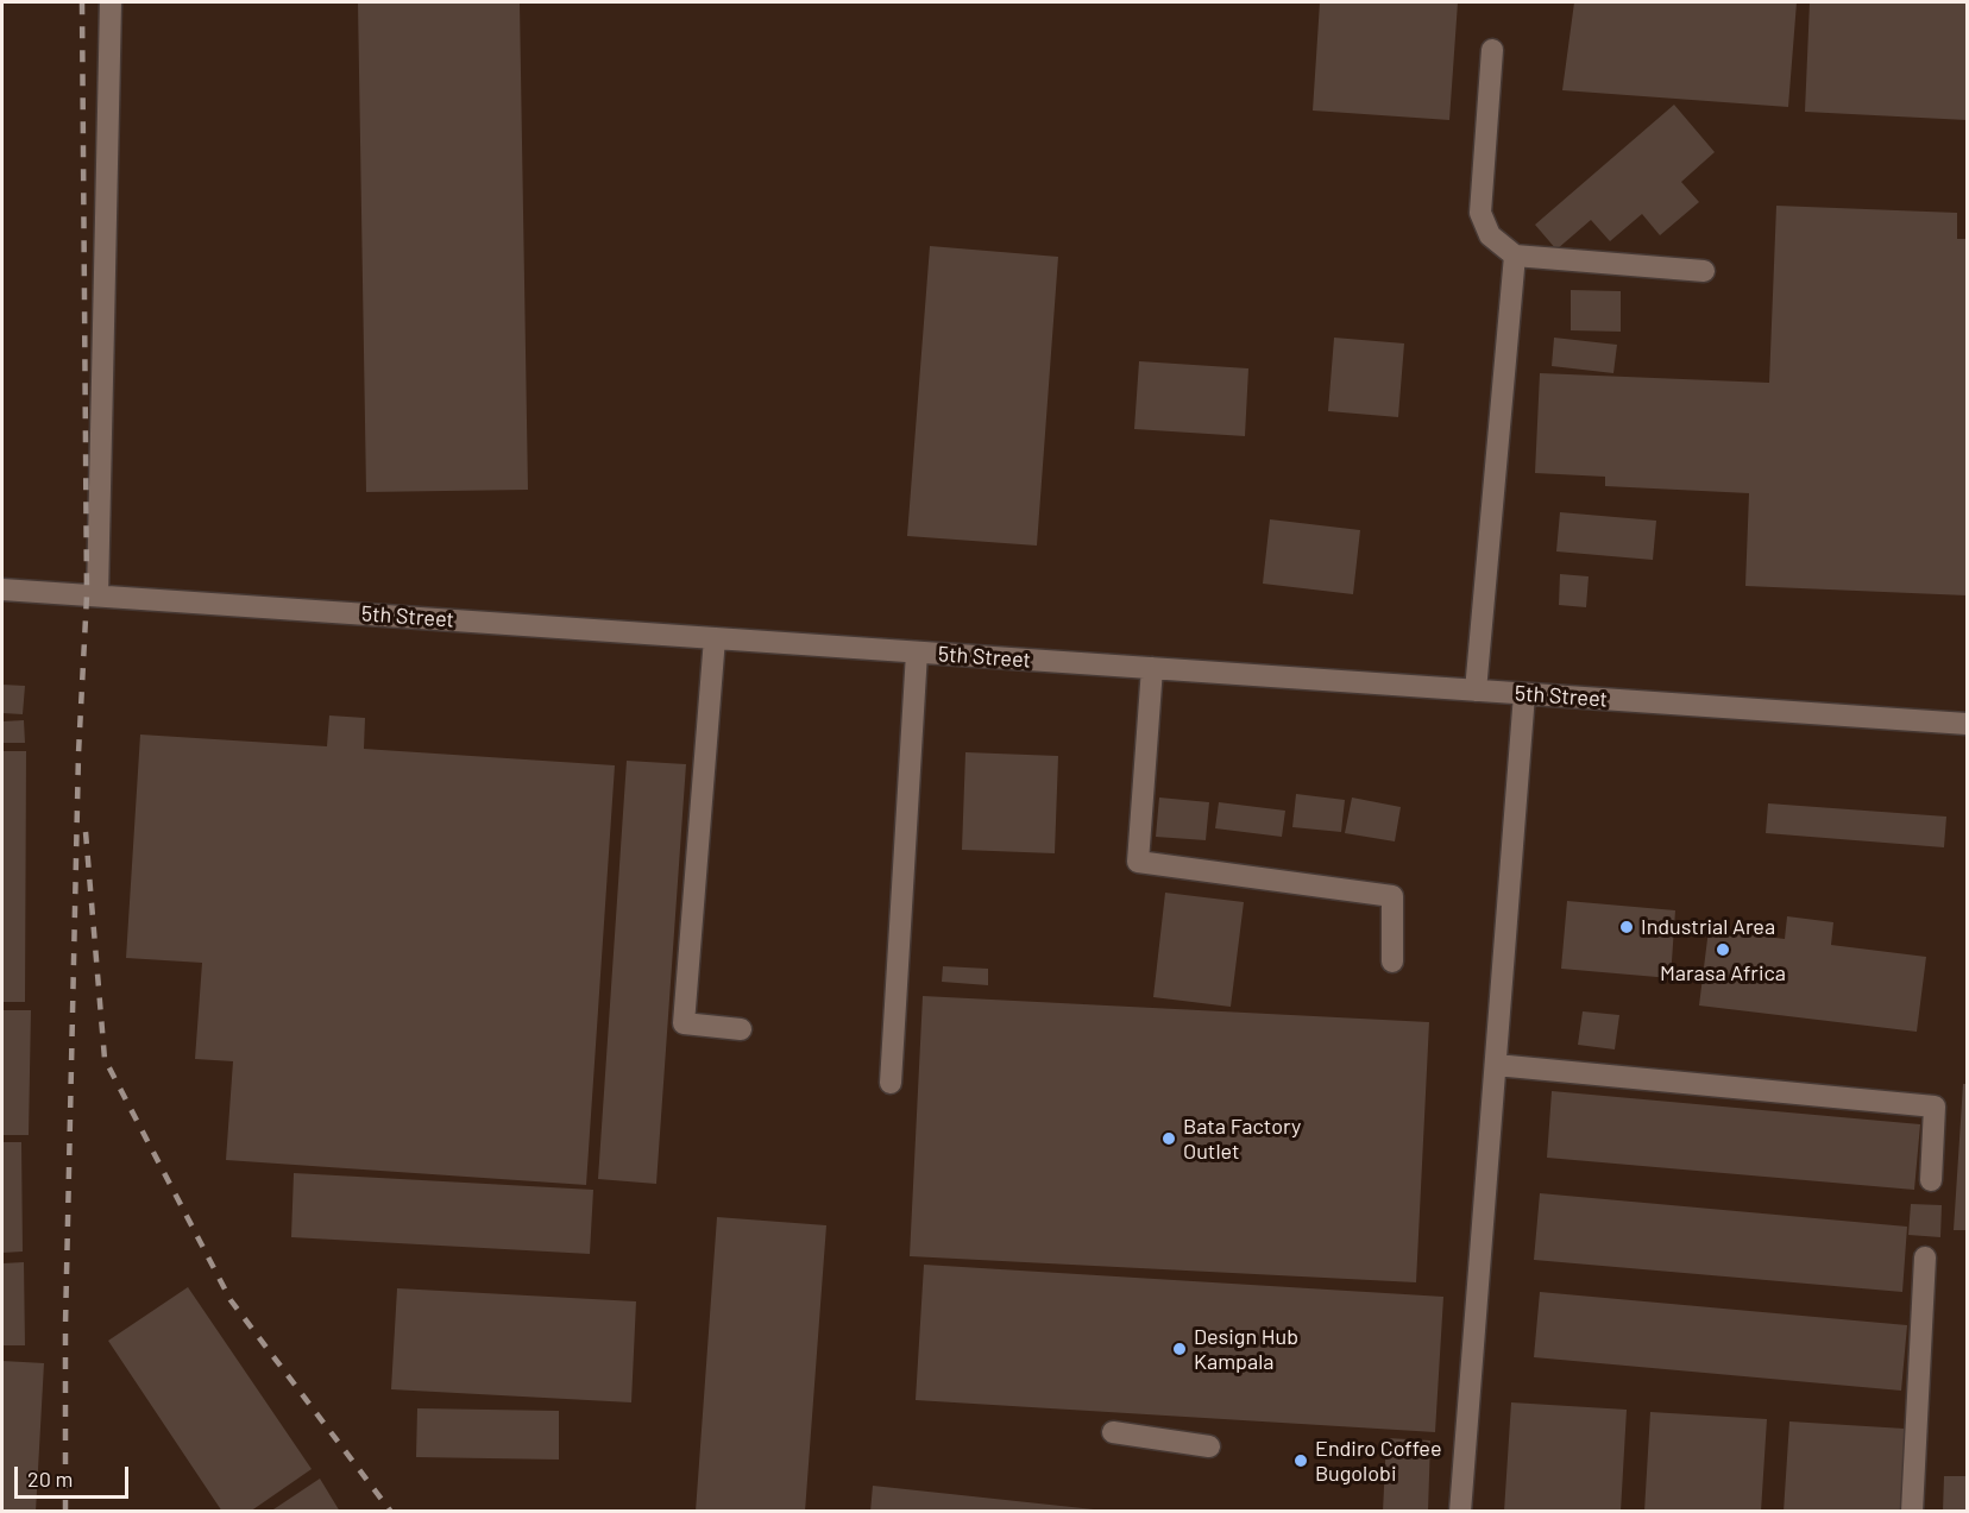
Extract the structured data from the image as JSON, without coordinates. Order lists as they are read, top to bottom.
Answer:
{
  "streets": {
    "street": ["5th Street"]
  },
  "places": [
    "Industrial Area",
    "Marasa Africa",
    "Bata Factory Outlet",
    "Design Hub Kampala",
    "Endiro Coffee Bugolobi"
  ],
  "scale_bar": "20 m"
}
